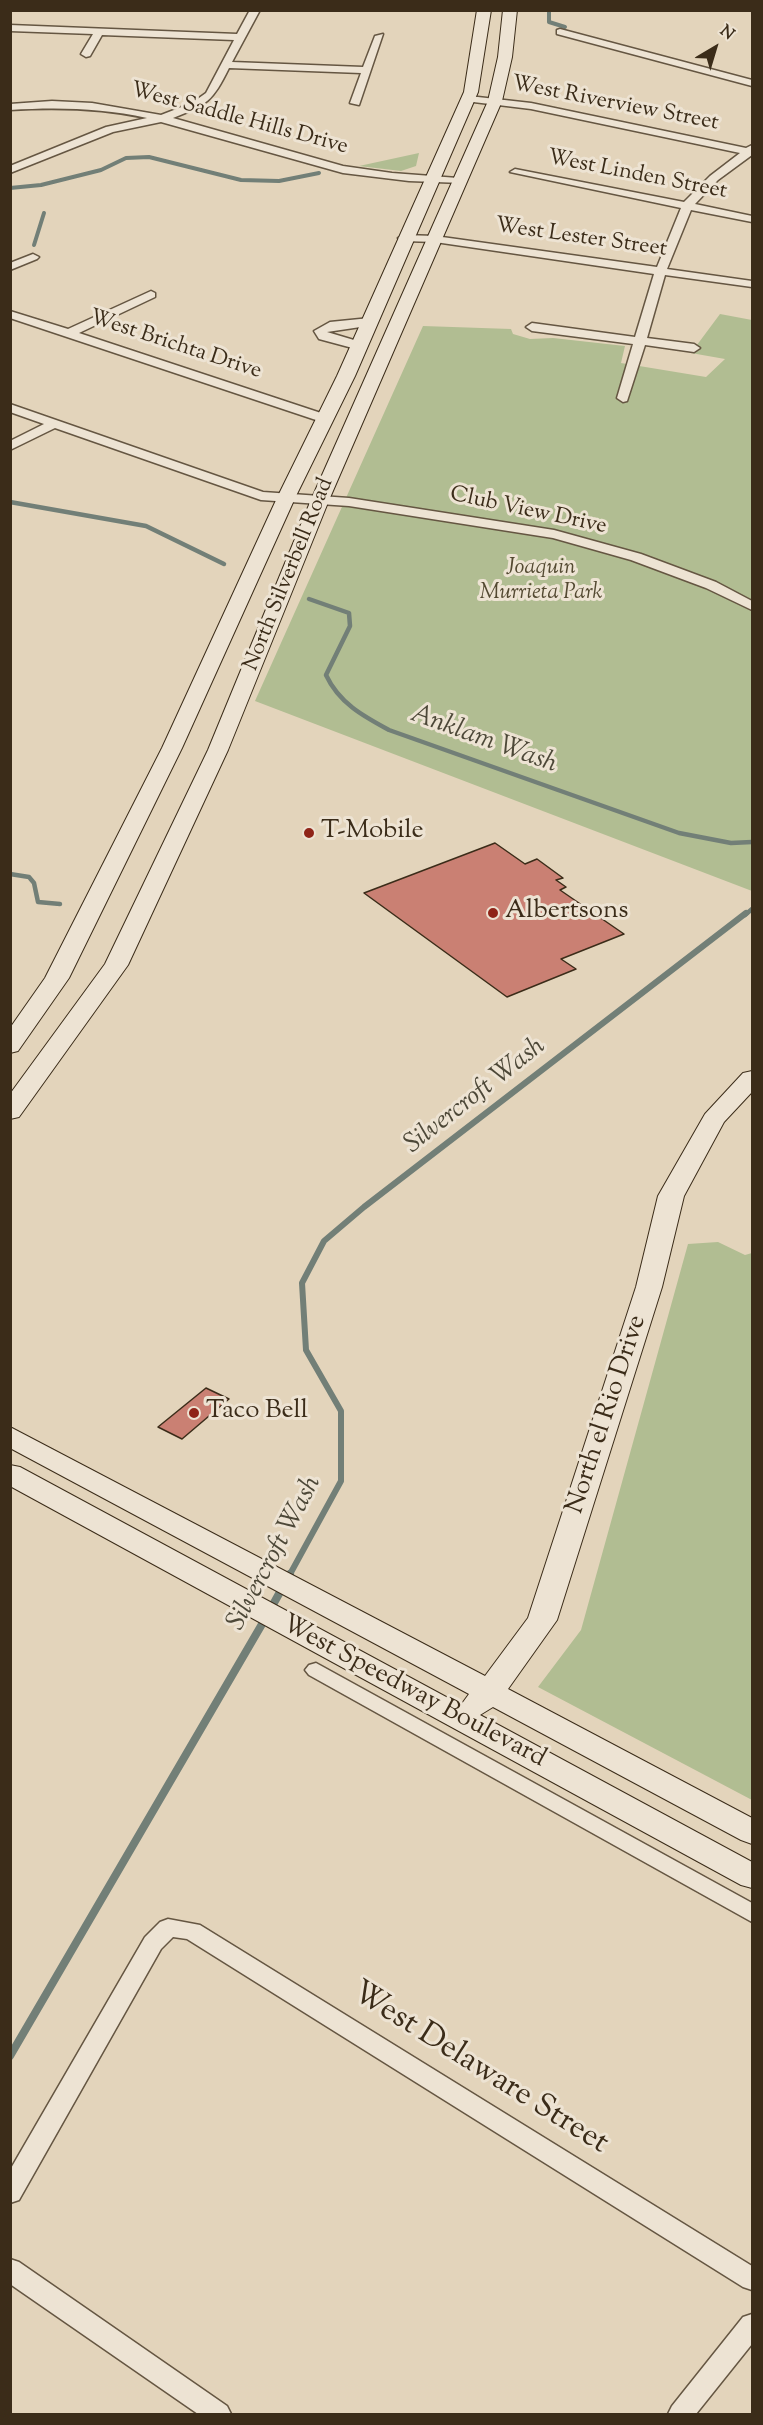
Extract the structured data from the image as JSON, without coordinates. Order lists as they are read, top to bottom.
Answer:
{
  "streets": {
    "main road": ["North Silverbell Road", "North el Rio Drive", "West Speedway Boulevard"],
    "street": [
      "West Riverview Street",
      "West Saddle Hills Drive",
      "West Linden Street",
      "West Lester Street",
      "West Brichta Drive",
      "Club View Drive",
      "West Delaware Street"
    ]
  },
  "crossings": [
    ["West Riverview Street", "North Silverbell Road"],
    ["West Saddle Hills Drive", "North Silverbell Road"],
    ["West Lester Street", "North Silverbell Road"],
    ["West Brichta Drive", "North Silverbell Road"],
    ["Club View Drive", "North Silverbell Road"],
    ["North el Rio Drive", "West Speedway Boulevard"]
  ],
  "water": ["Anklam Wash", "Silvercroft Wash"],
  "parks": ["Joaquin Murrieta Park"],
  "places": ["T-Mobile", "Albertsons", "Taco Bell"],
  "north": "top right"
}
